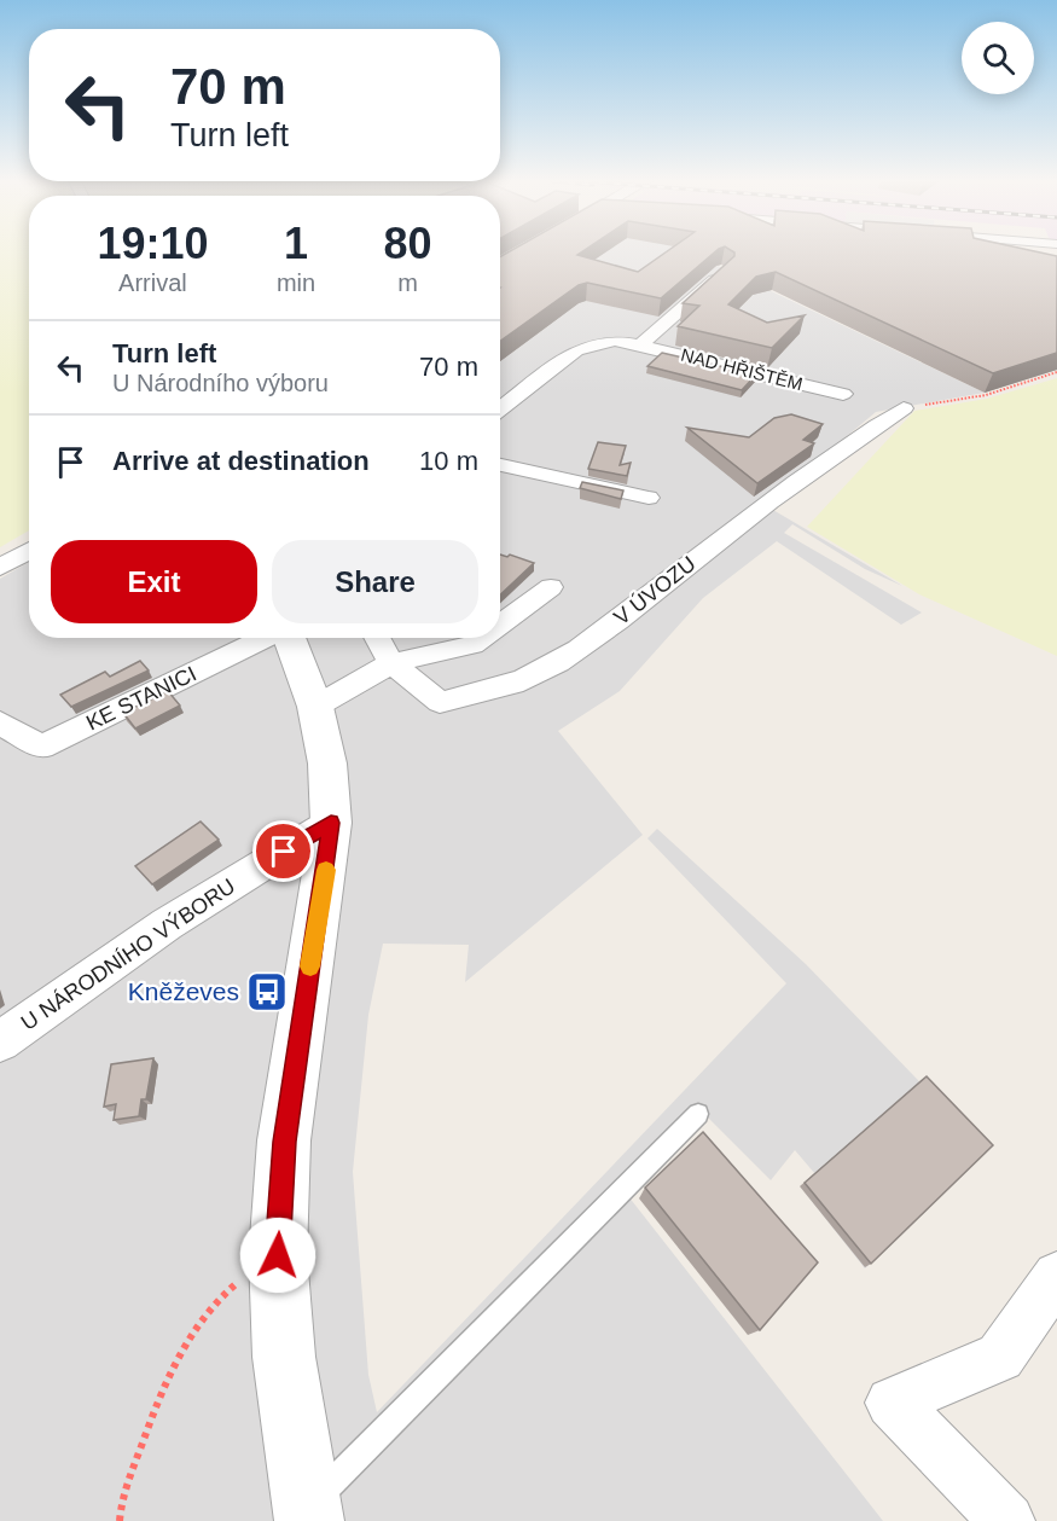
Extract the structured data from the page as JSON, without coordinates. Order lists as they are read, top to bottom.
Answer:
{
  "streets": {
    "street": [
      "NAD HŘIŠTĚM",
      "V ÚVOZU",
      "KE STANICI",
      "U NÁRODNÍHO VÝBORU"
    ]
  },
  "places": {
    "bus stop": ["Kněževes"]
  },
  "page": {
    "turn": ["70 m", "Turn left"],
    "eta": [
      "19:10",
      "Arrival",
      "1",
      "min",
      "80",
      "m"
    ],
    "list": [
      {
        "name": "Turn left",
        "note": "U Národního výboru",
        "value": "70 m"
      },
      {
        "name": "Arrive at destination",
        "value": "10 m"
      }
    ],
    "buttons": ["Exit", "Share"]
  }
}
